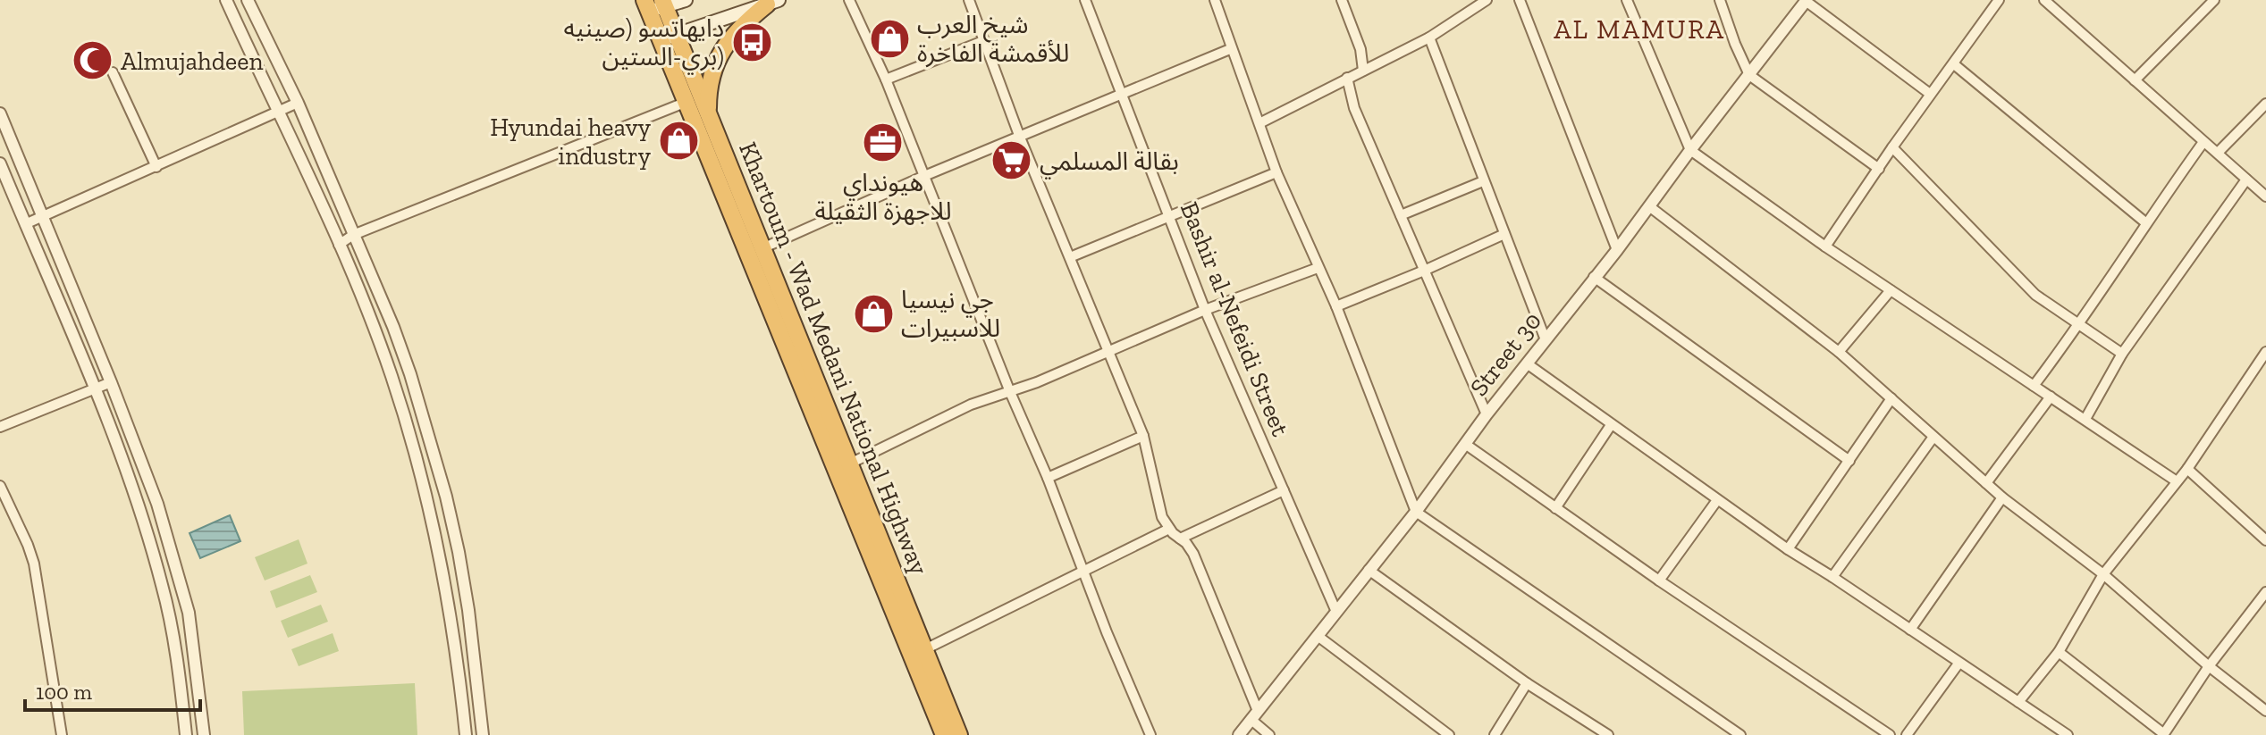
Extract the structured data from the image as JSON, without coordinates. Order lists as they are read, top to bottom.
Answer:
{
  "streets": {
    "highway": ["Khartoum - Wad Medani National Highway"],
    "street": ["Bashir al-Nefeidi Street", "Street 30"]
  },
  "crossings": [
    ["Bashir al-Nefeidi Street", "Street 30"]
  ],
  "districts": ["AL MAMURA"],
  "places": {
    "shop": ["شيخ العرب للأقمشة الفاخرة", "Hyundai heavy industry", "جي نيسيا للاسبيرات"],
    "bus stop": ["دايهاتسو (صينيه بري-الستين)"],
    "mosque": ["Almujahdeen"],
    "office": ["هيونداي للاجهزة الثقيلة"],
    "supermarket": ["بقالة المسلمي"]
  },
  "scale_bar": "100 m"
}
